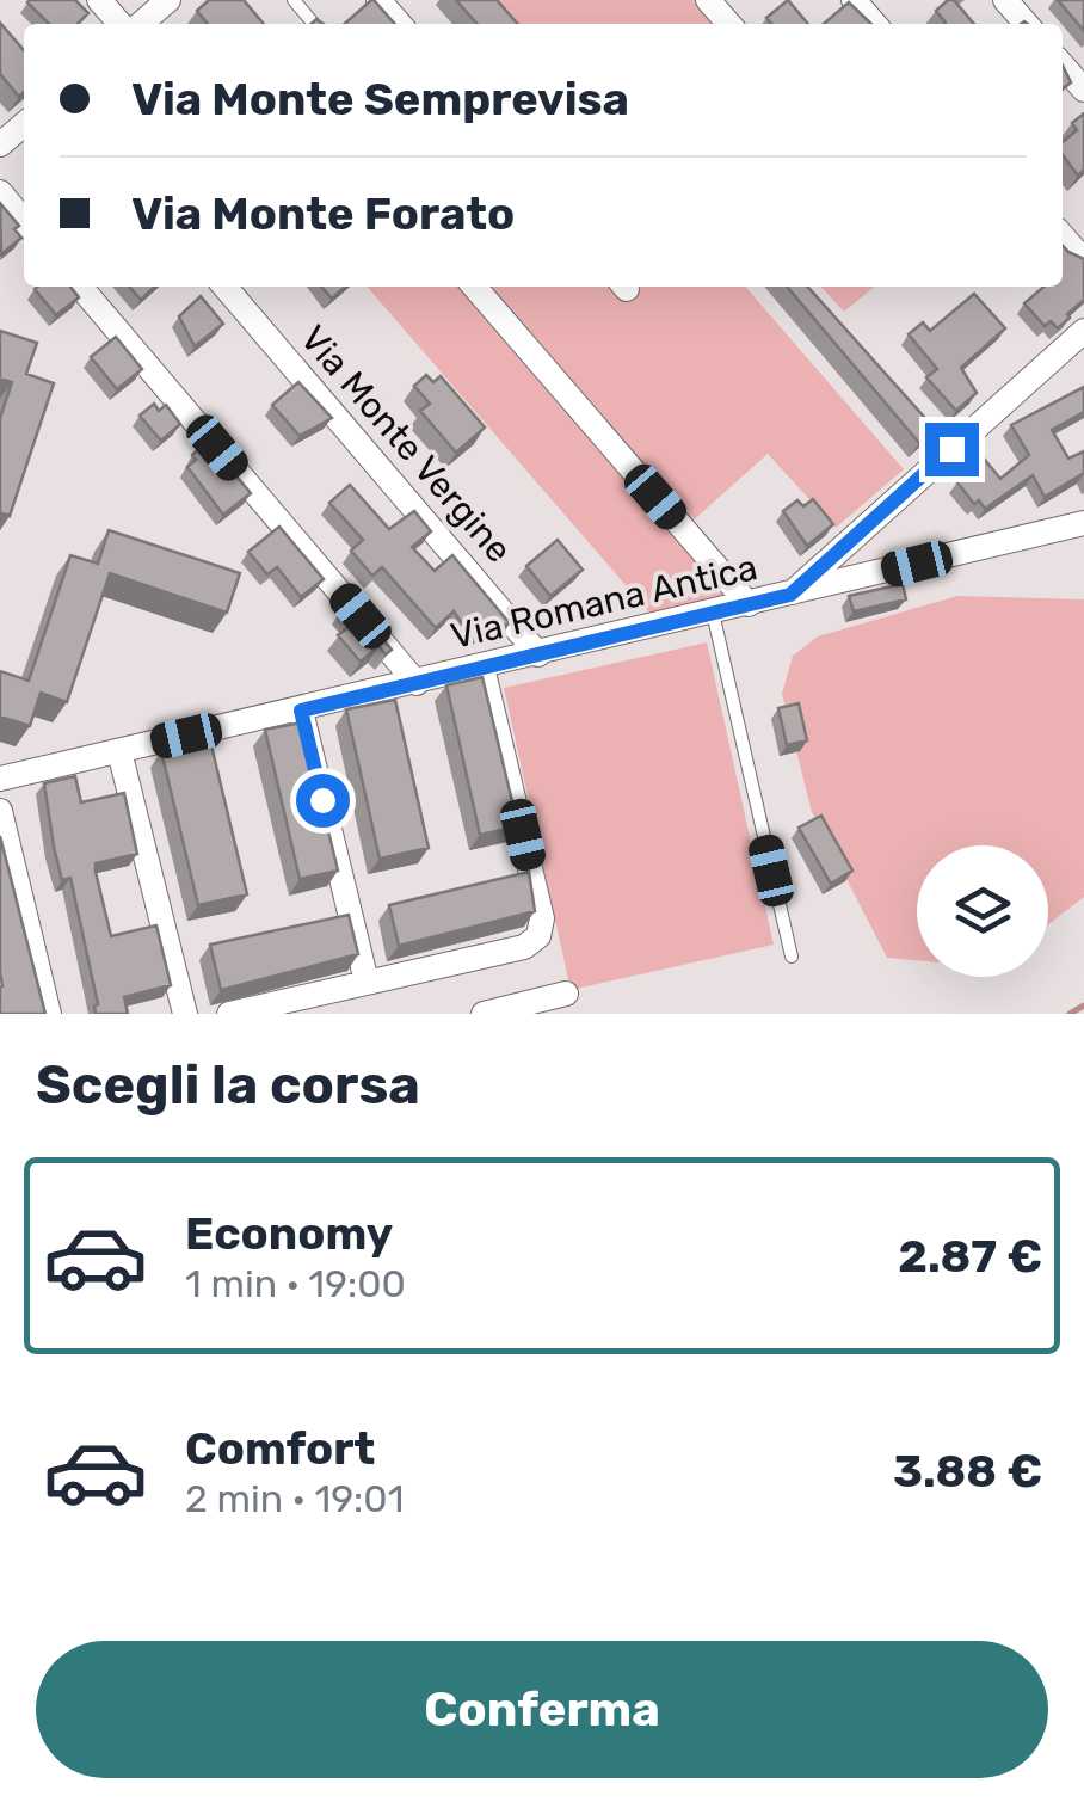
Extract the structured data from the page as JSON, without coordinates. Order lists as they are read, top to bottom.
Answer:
{
  "streets": {
    "street": ["Via Monte Vergine", "Via Romana Antica"]
  },
  "crossings": [
    ["Via Monte Vergine", "Via Romana Antica"]
  ],
  "page": {
    "banner": ["Via Monte Semprevisa", "Via Monte Forato"],
    "heading": "Scegli la corsa",
    "list": [
      {
        "name": "Economy",
        "note": "1 min · 19:00",
        "value": "2.87 €"
      },
      {
        "name": "Comfort",
        "note": "2 min · 19:01",
        "value": "3.88 €"
      }
    ],
    "buttons": "Conferma"
  }
}
